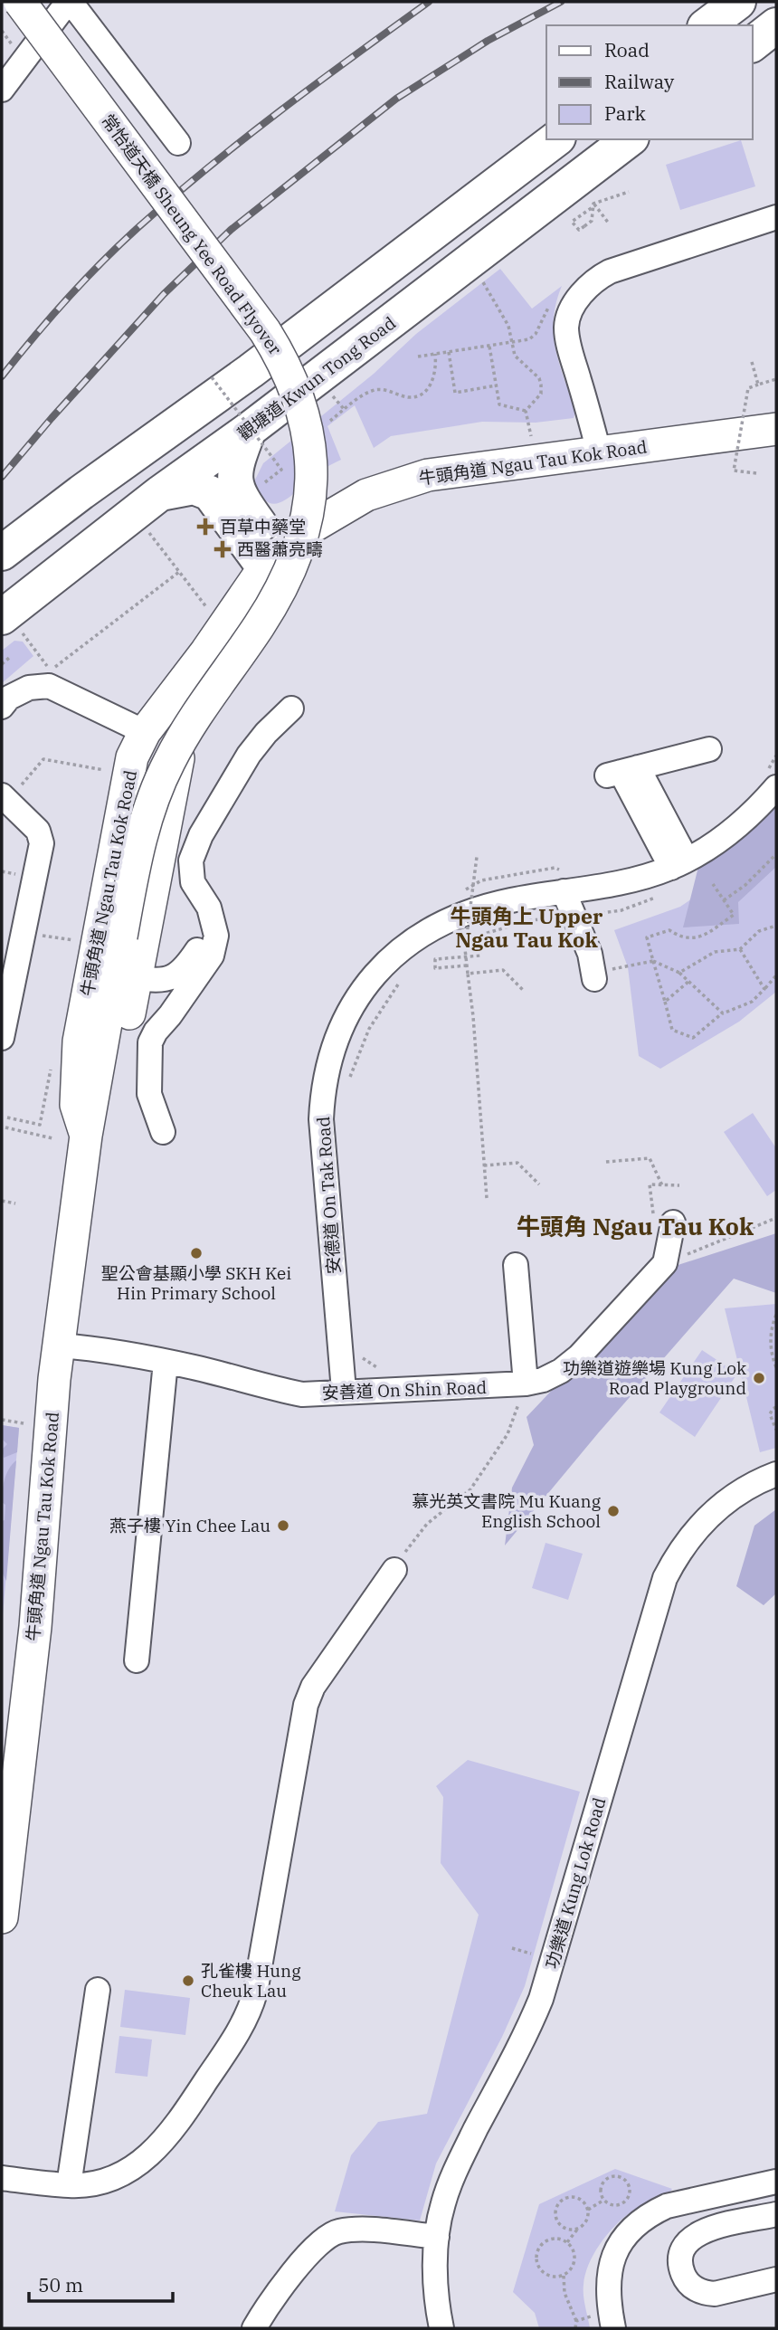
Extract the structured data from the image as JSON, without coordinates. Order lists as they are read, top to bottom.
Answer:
{
  "streets": {
    "highway": ["觀塘道 Kwun Tong Road"],
    "main road": ["常怡道天橋 Sheung Yee Road Flyover", "牛頭角道 Ngau Tau Kok Road"],
    "street": ["安德道 On Tak Road", "安善道 On Shin Road", "功樂道 Kung Lok Road"]
  },
  "crossings": [
    ["常怡道天橋 Sheung Yee Road Flyover", "牛頭角道 Ngau Tau Kok Road"],
    ["牛頭角道 Ngau Tau Kok Road", "安善道 On Shin Road"],
    ["安德道 On Tak Road", "安善道 On Shin Road"]
  ],
  "districts": ["牛頭角上 Upper Ngau Tau Kok", "牛頭角 Ngau Tau Kok"],
  "places": {
    "health": ["百草中藥堂", "西醫蕭亮疇"],
    "other": [
      "聖公會基顯小學 SKH Kei Hin Primary School",
      "功樂道遊樂場 Kung Lok Road Playground",
      "慕光英文書院 Mu Kuang English School",
      "燕子樓 Yin Chee Lau",
      "孔雀樓 Hung Cheuk Lau"
    ]
  },
  "legend": ["Road", "Railway", "Park"],
  "scale_bar": "50 m"
}
